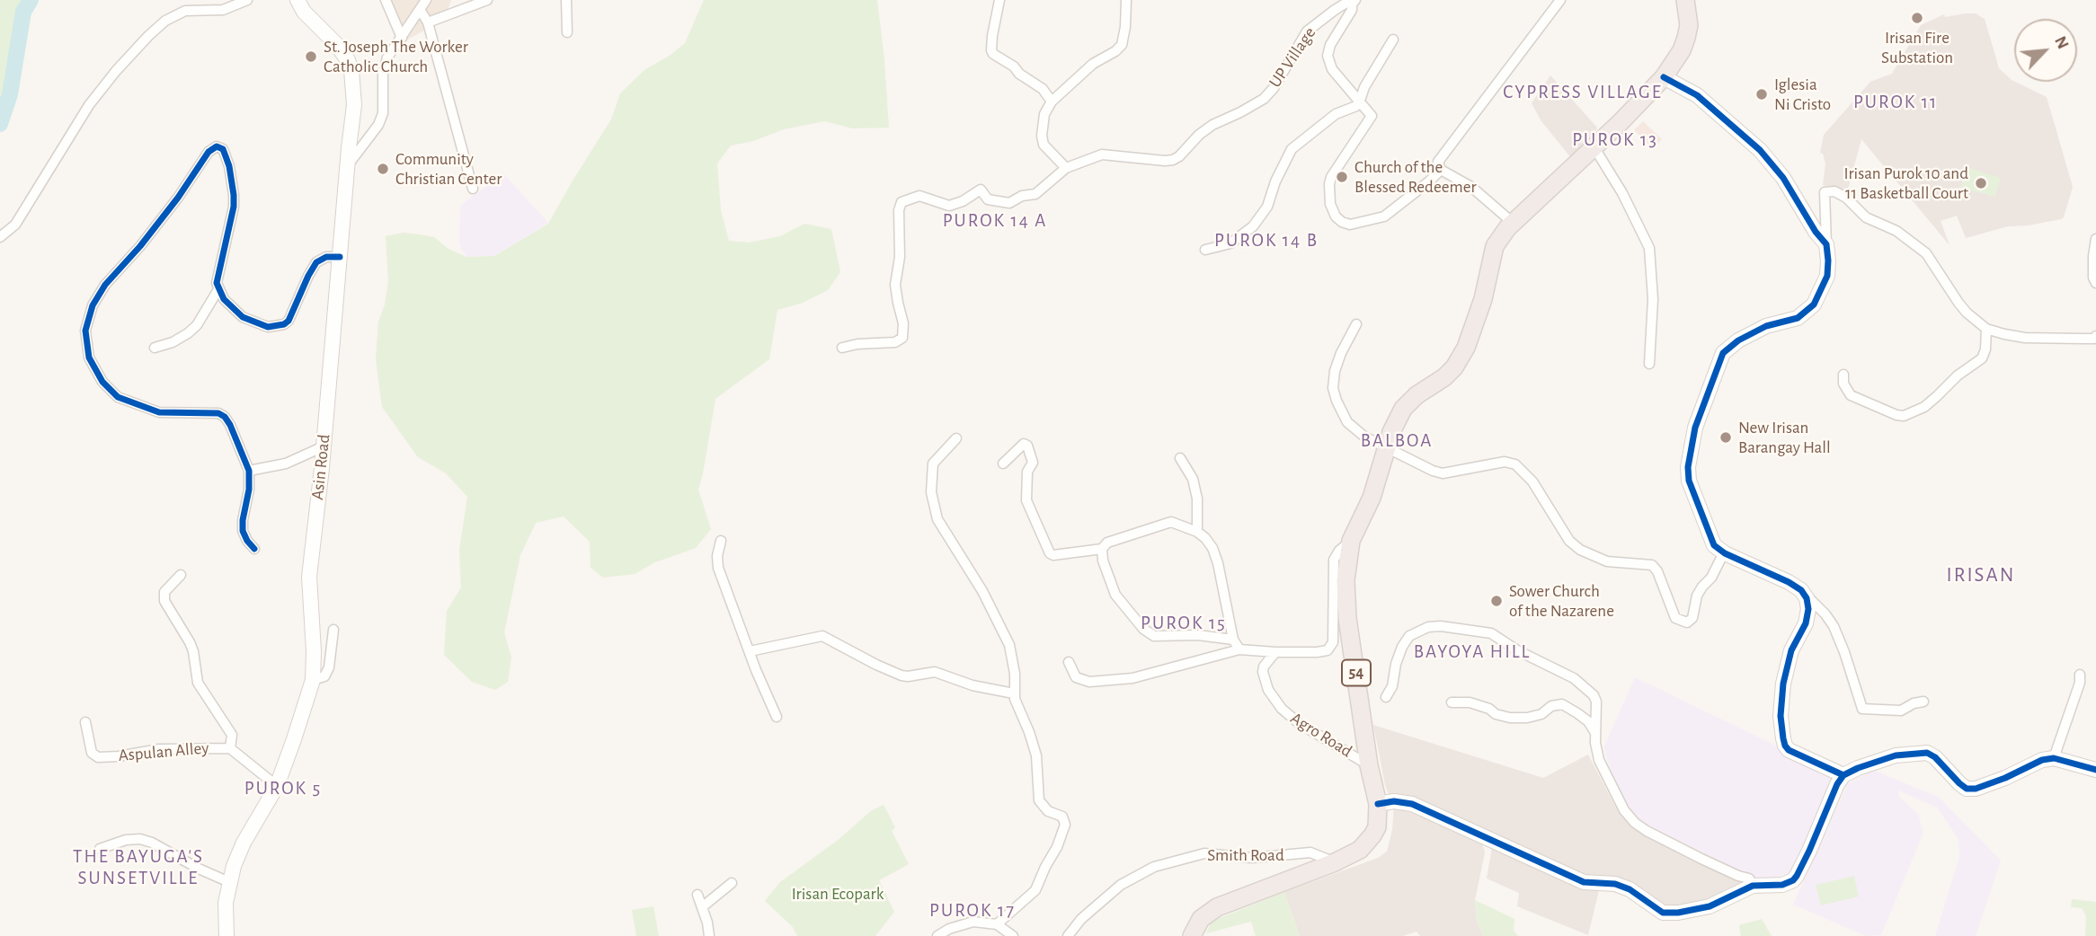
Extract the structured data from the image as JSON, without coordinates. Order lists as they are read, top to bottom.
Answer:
{
  "streets": {
    "highway": ["54"],
    "street": [
      "UP Village",
      "Asin Road",
      "Agro Road",
      "Aspulan Alley",
      "Smith Road"
    ]
  },
  "crossings": [
    ["Asin Road", "Aspulan Alley"],
    ["54", "Agro Road"],
    ["54", "Smith Road"]
  ],
  "districts": [
    "CYPRESS VILLAGE",
    "PUROK 11",
    "PUROK 13",
    "PUROK 14 A",
    "PUROK 14 B",
    "BALBOA",
    "IRISAN",
    "PUROK 15",
    "BAYOYA HILL",
    "PUROK 5",
    "THE BAYUGA'S SUNSETVILLE",
    "PUROK 17"
  ],
  "parks": ["Irisan Ecopark"],
  "places": [
    "Irisan Fire Substation",
    "St. Joseph The Worker Catholic Church",
    "Iglesia Ni Cristo",
    "Community Christian Center",
    "Church of the Blessed Redeemer",
    "Irisan Purok 10 and 11 Basketball Court",
    "New Irisan Barangay Hall",
    "Sower Church of the Nazarene"
  ],
  "north": "top right"
}
